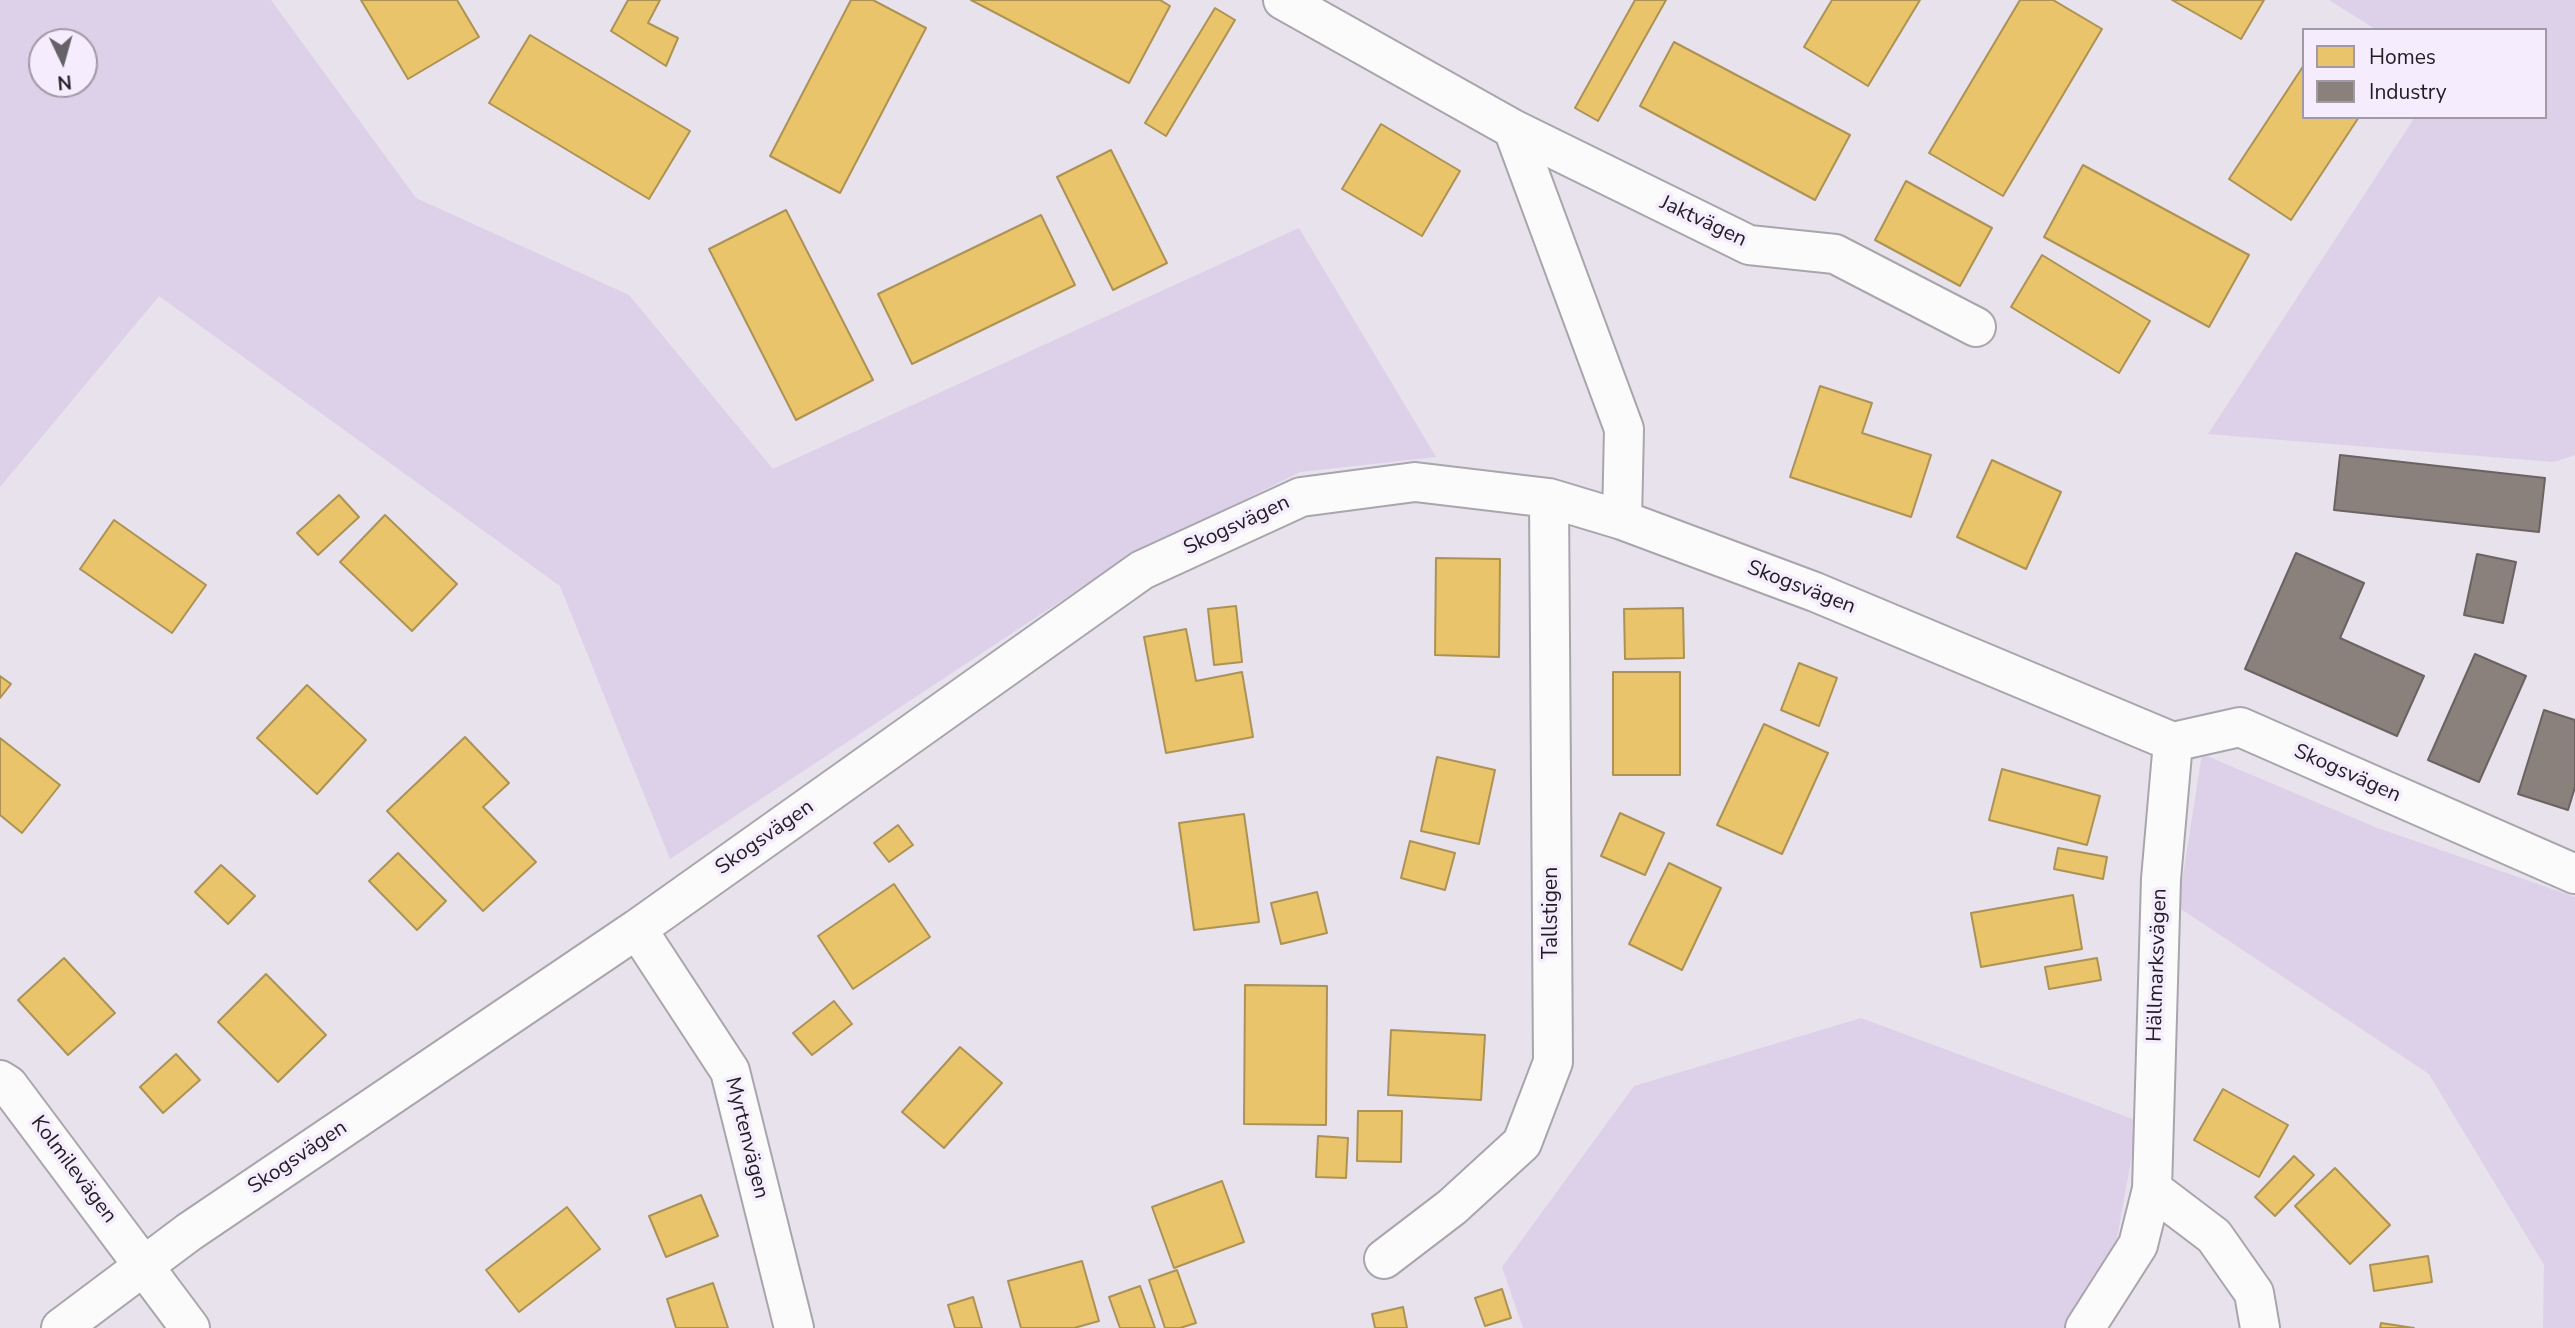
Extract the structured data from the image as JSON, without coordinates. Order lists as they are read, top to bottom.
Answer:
{
  "streets": {
    "street": [
      "Jaktvägen",
      "Skogsvägen",
      "Tallstigen",
      "Hällmarksvägen",
      "Myrtenvägen",
      "Kolmilevägen"
    ]
  },
  "crossings": [
    ["Skogsvägen", "Tallstigen"],
    ["Skogsvägen", "Hällmarksvägen"],
    ["Skogsvägen", "Myrtenvägen"],
    ["Skogsvägen", "Kolmilevägen"]
  ],
  "legend": ["Homes", "Industry"],
  "north": "bottom"
}
